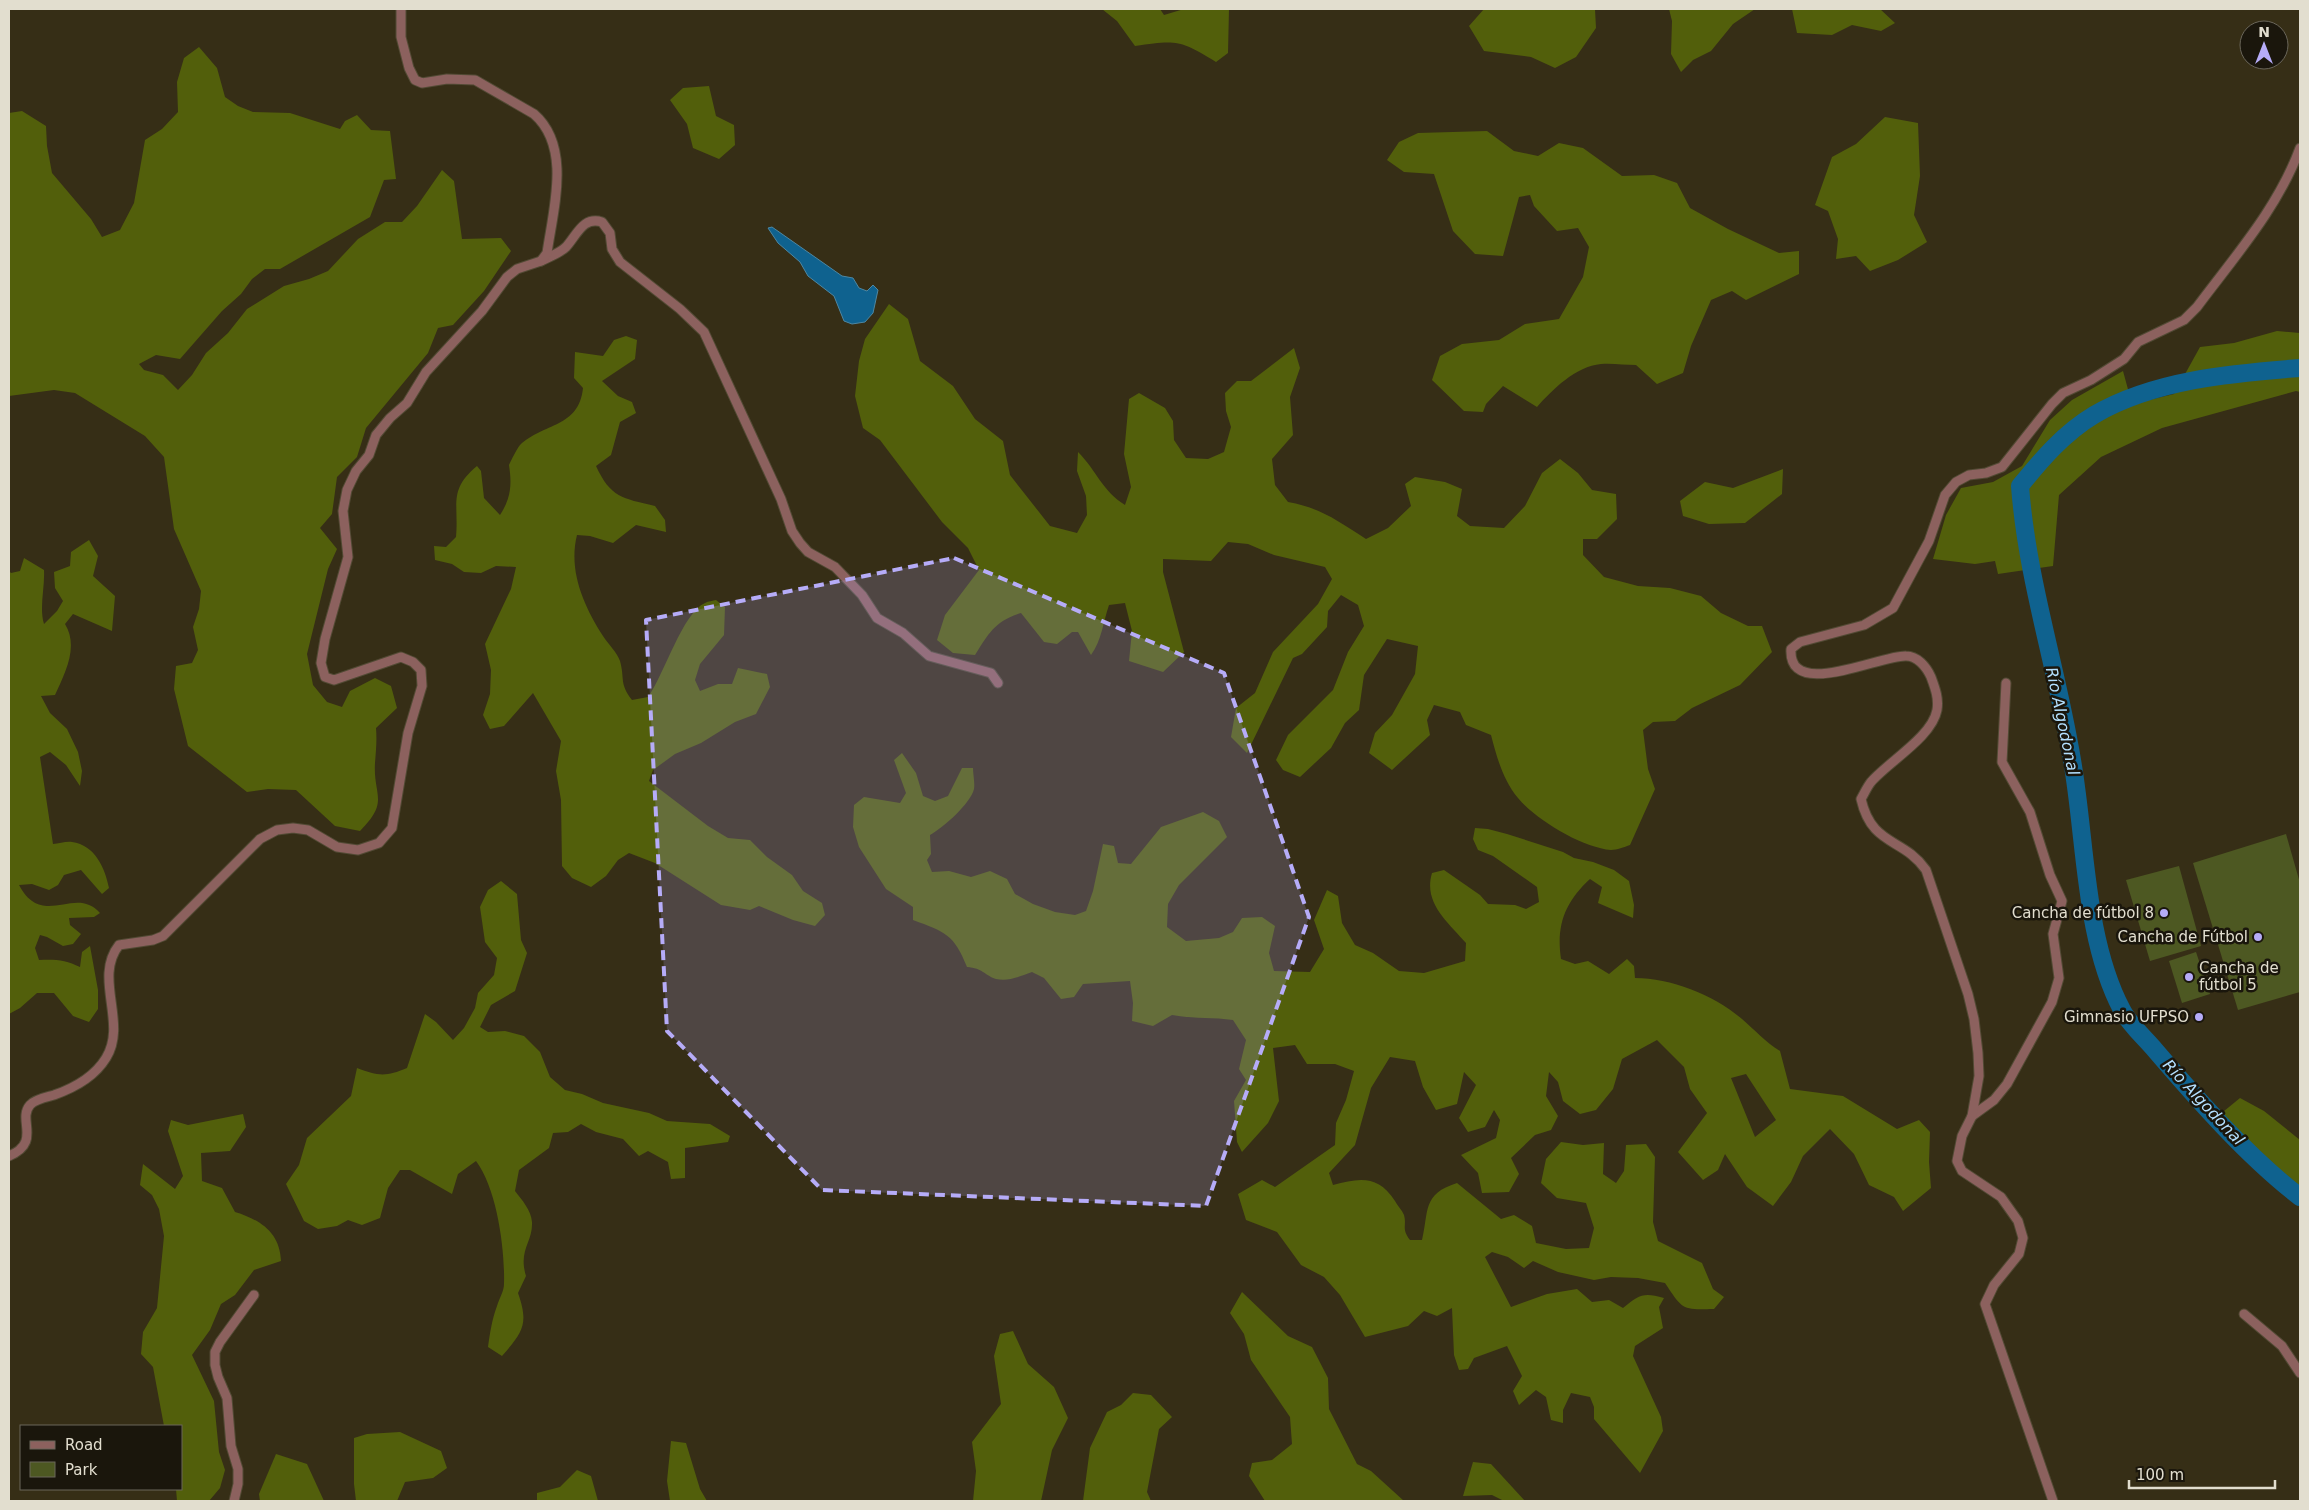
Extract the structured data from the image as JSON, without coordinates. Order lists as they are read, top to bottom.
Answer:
{
  "water": ["Río Algodonal"],
  "places": [
    "Cancha de fútbol 8",
    "Cancha de Fútbol",
    "Cancha de fútbol 5",
    "Gimnasio UFPSO"
  ],
  "legend": ["Road", "Park"],
  "scale_bar": "100 m",
  "north": "top"
}
